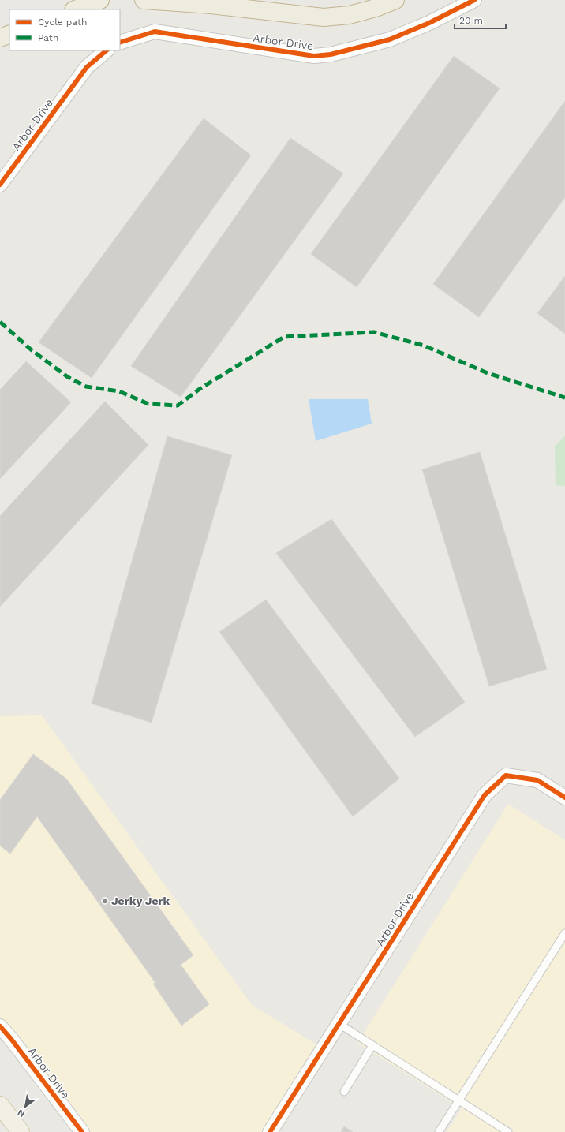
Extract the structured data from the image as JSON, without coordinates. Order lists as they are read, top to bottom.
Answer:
{
  "streets": {
    "street": ["Arbor Drive"]
  },
  "places": ["Jerky Jerk"],
  "legend": ["Cycle path", "Path"],
  "scale_bar": "20 m",
  "north": "bottom left"
}
